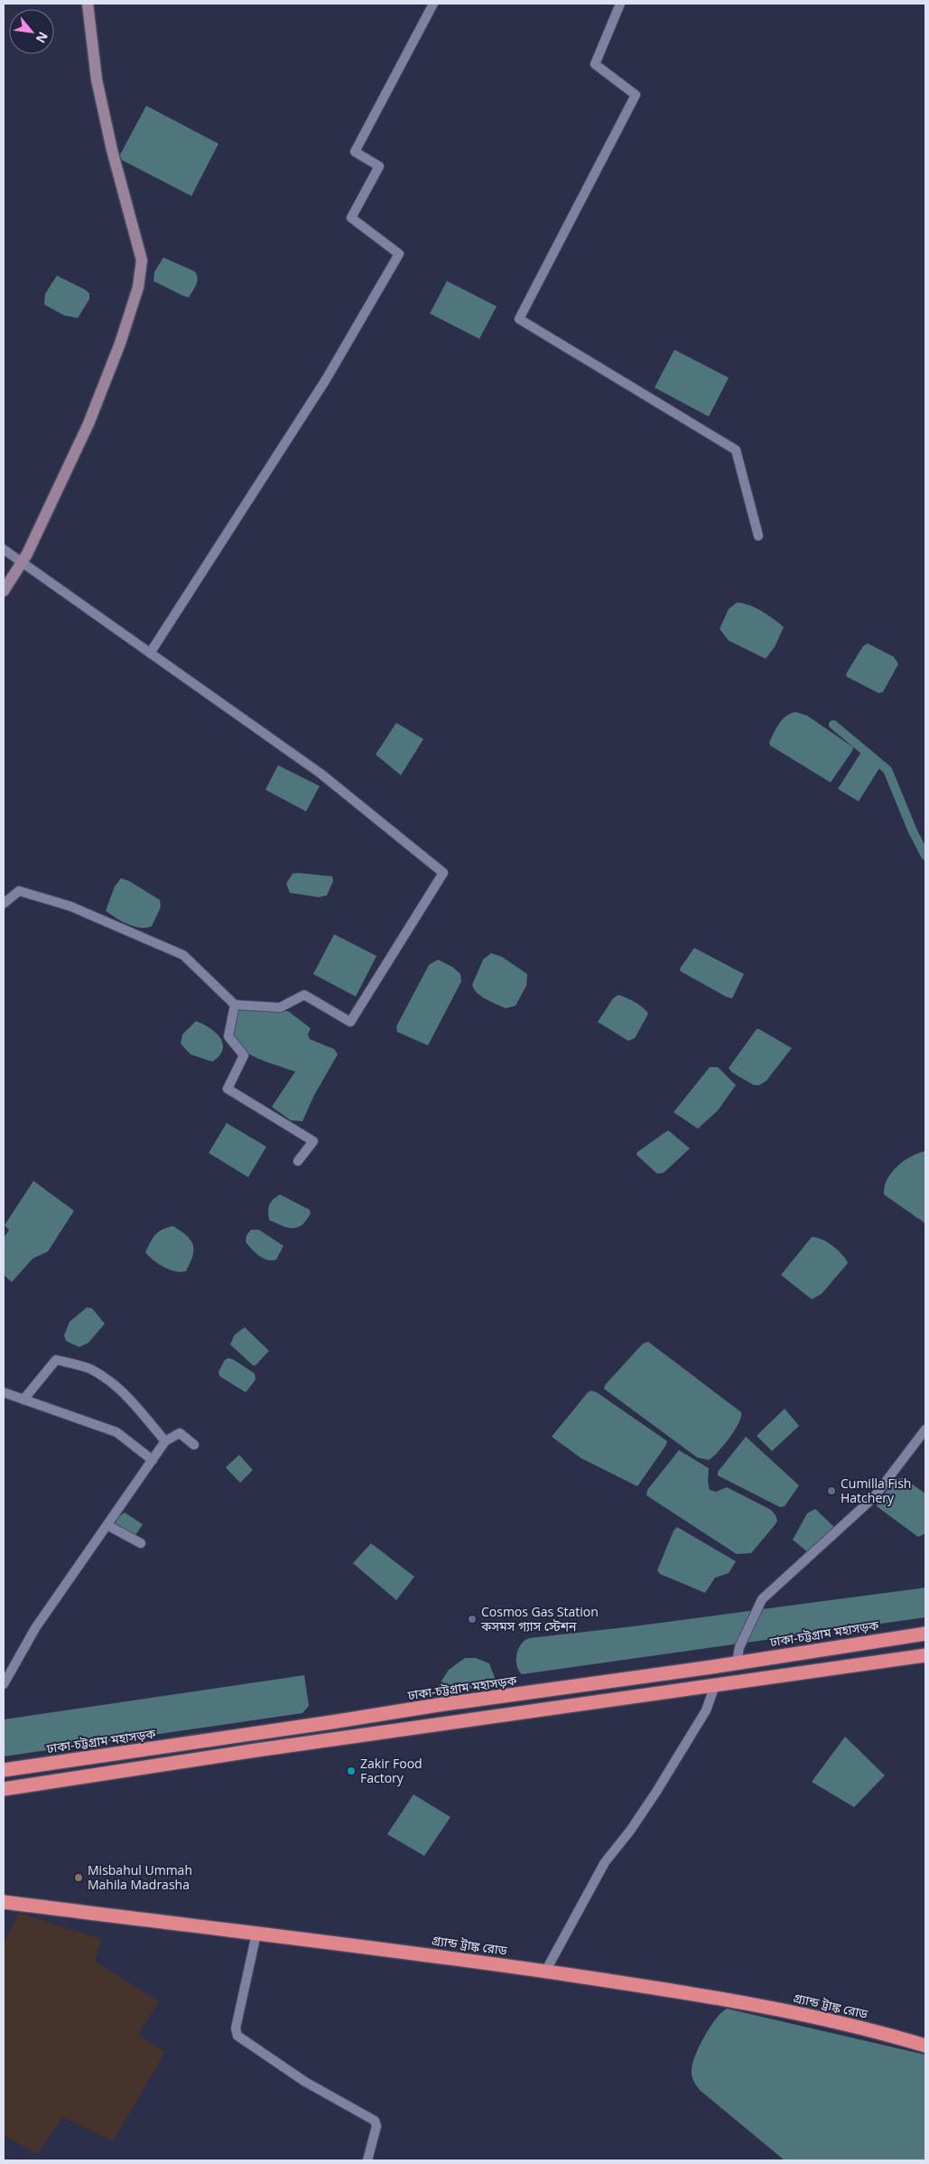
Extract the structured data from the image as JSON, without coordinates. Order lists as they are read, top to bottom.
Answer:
{
  "streets": {
    "highway": ["ঢাকা-চট্টগ্রাম মহাসড়ক", "গ্র্যান্ড ট্রাঙ্ক রোড"]
  },
  "places": [
    "Cumilla Fish Hatchery",
    "Cosmos Gas Station কসমস গ্যাস স্টেশন",
    "Zakir Food Factory",
    "Misbahul Ummah Mahila Madrasha"
  ],
  "north": "bottom right"
}
